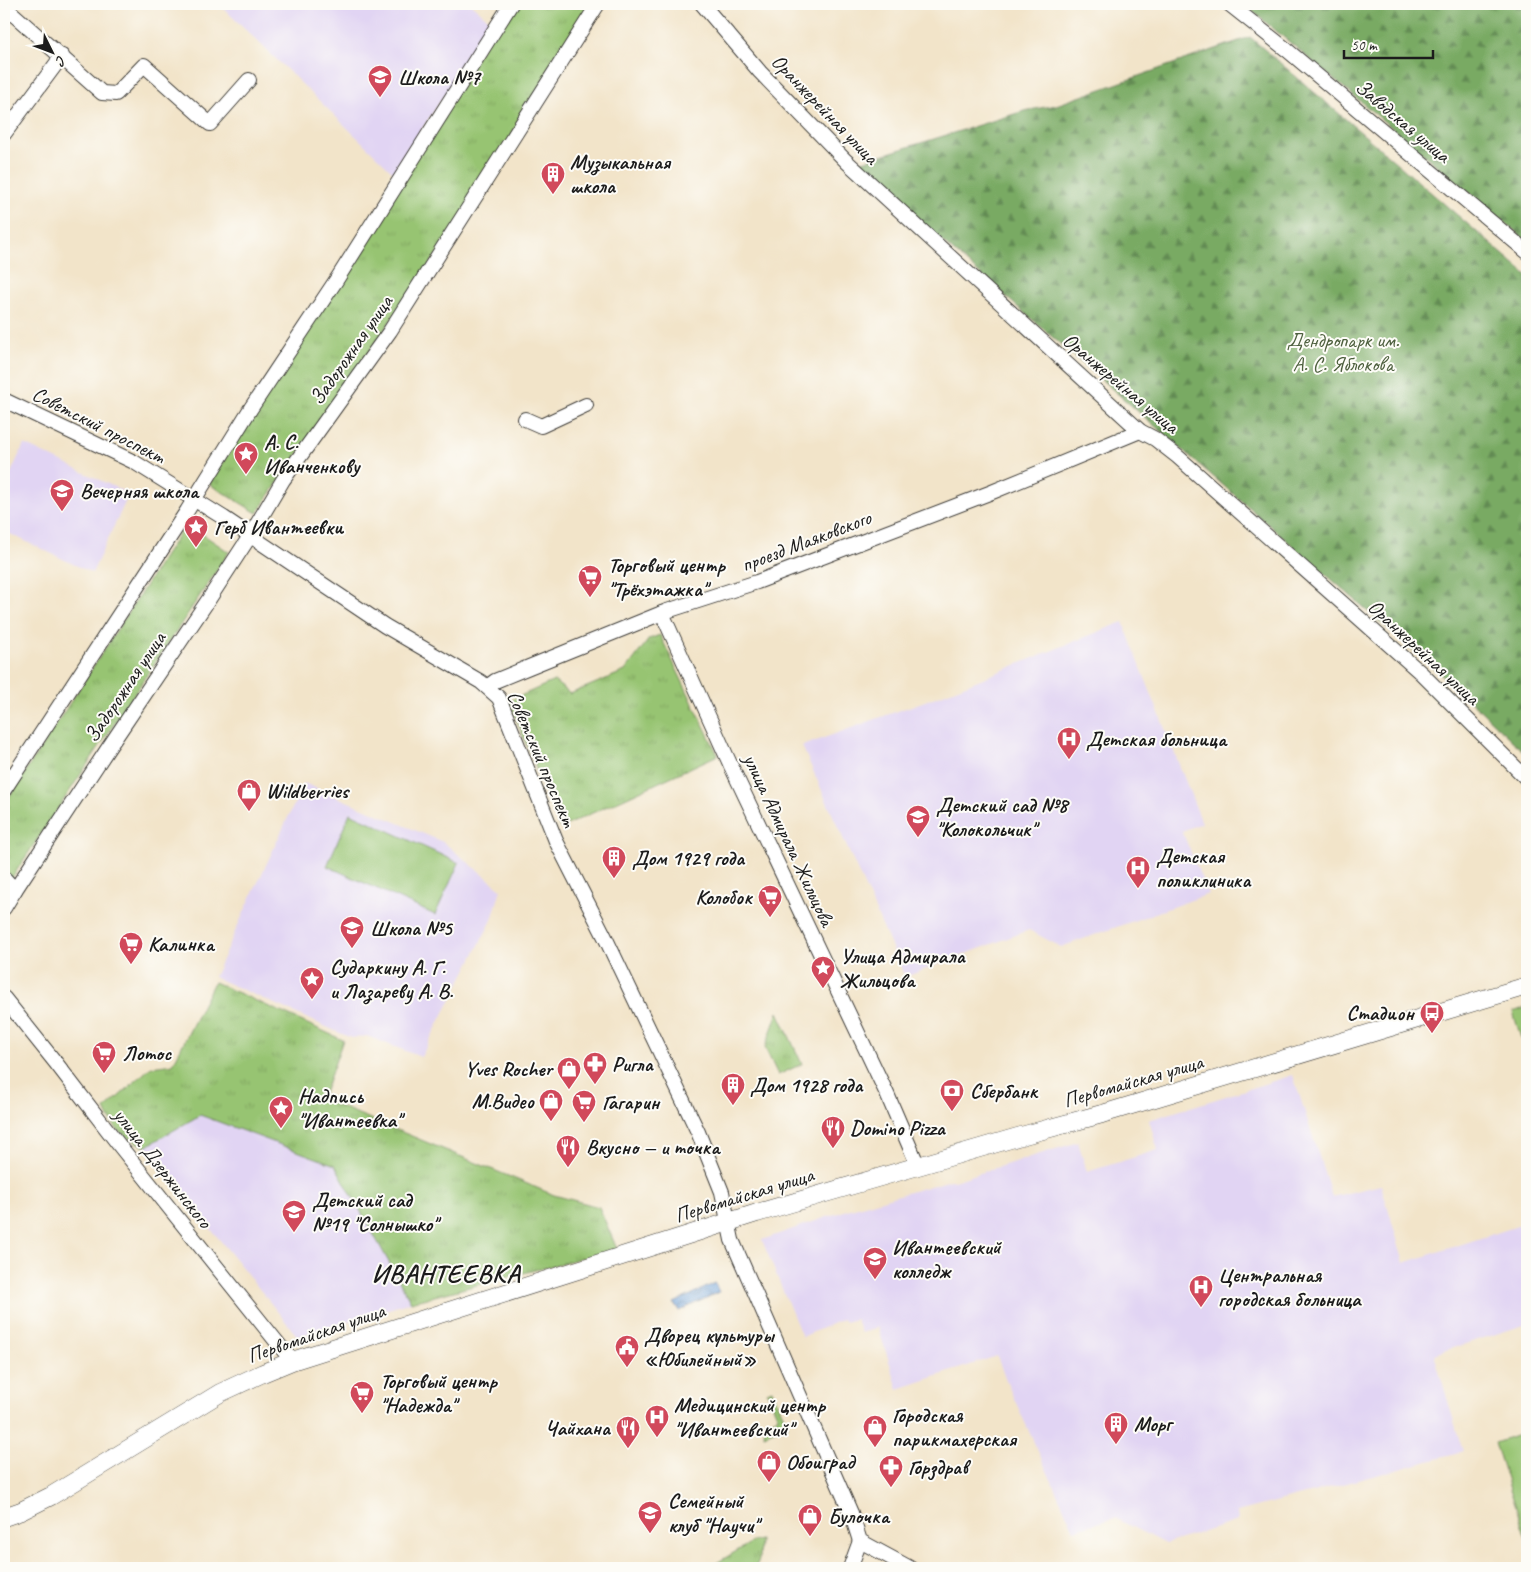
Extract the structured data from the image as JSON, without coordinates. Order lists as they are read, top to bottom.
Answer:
{
  "streets": {
    "main road": ["Первомайская улица"],
    "street": [
      "Оранжерейная улица",
      "Заводская улица",
      "Задорожная улица",
      "Советский проспект",
      "проезд Маяковского",
      "улица Адмирала Жильцова",
      "улица Дзержинского"
    ]
  },
  "crossings": [
    ["Оранжерейная улица", "проезд Маяковского"],
    ["Задорожная улица", "Советский проспект"],
    ["Советский проспект", "проезд Маяковского"],
    ["Советский проспект", "Первомайская улица"],
    ["проезд Маяковского", "улица Адмирала Жильцова"],
    ["улица Адмирала Жильцова", "Первомайская улица"],
    ["Первомайская улица", "улица Дзержинского"]
  ],
  "districts": ["ИВАНТЕЕВКА"],
  "parks": ["Дендропарк им. А. С. Яблокова"],
  "places": {
    "school or university": [
      "Школа №7",
      "Вечерняя школа",
      "Детский сад №8 \"Колокольчик\"",
      "Школа №5",
      "Детский сад №19 \"Солнышко\"",
      "Ивантеевский колледж",
      "Семейный клуб \"Научи\""
    ],
    "building": [
      "Музыкальная школа",
      "Дом 1929 года",
      "Дом 1928 года",
      "Морг"
    ],
    "place": [
      "А. С. Иванченкову",
      "Герб Ивантеевки",
      "Улица Адмирала Жильцова",
      "Сударкину А. Г. и Лазареву А. В.",
      "Надпись \"Ивантеевка\""
    ],
    "supermarket": [
      "Торговый центр \"Трёхэтажка\"",
      "Колобок",
      "Калинка",
      "Лотос",
      "Гагарин",
      "Торговый центр \"Надежда\""
    ],
    "hospital": [
      "Детская больница",
      "Детская поликлиника",
      "Центральная городская больница",
      "Медицинский центр \"Ивантеевский\""
    ],
    "shop": [
      "Wildberries",
      "Yves Rocher",
      "М.Видео",
      "Городская парикмахерская",
      "Обоиград",
      "Булочка"
    ],
    "bus stop": ["Стадион"],
    "pharmacy": ["Ригла", "Горздрав"],
    "bank": ["Сбербанк"],
    "restaurant": ["Domino Pizza", "Вкусно — и точка", "Чайхана"],
    "public building": ["Дворец культуры «Юбилейный»"]
  },
  "scale_bar": "50 m",
  "north": "bottom right"
}
